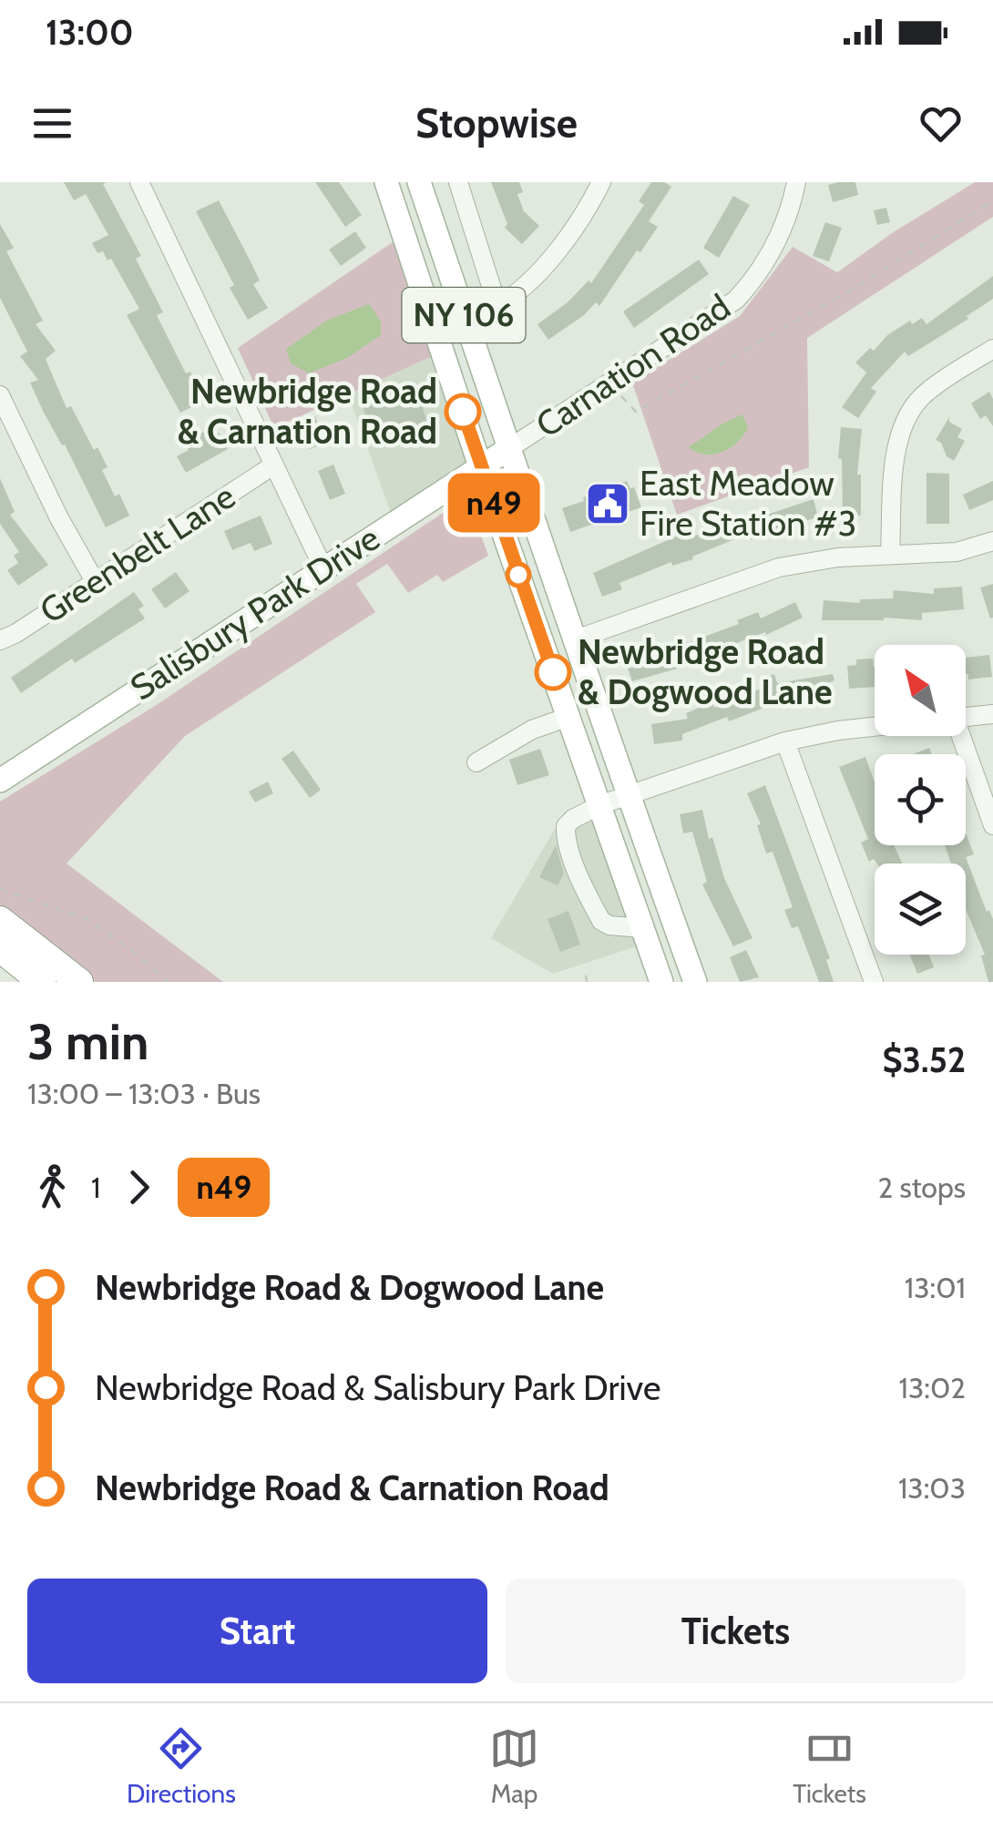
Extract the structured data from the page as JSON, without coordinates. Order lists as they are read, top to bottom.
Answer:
{
  "streets": {
    "main road": ["NY 106", "Salisbury Park Drive"],
    "street": ["Carnation Road", "Greenbelt Lane"]
  },
  "crossings": [
    ["NY 106", "Carnation Road"],
    ["NY 106", "Salisbury Park Drive"],
    ["Carnation Road", "Salisbury Park Drive"]
  ],
  "places": {
    "other": ["Newbridge Road & Carnation Road", "Newbridge Road & Dogwood Lane"],
    "public building": ["East Meadow Fire Station #3"]
  },
  "lines": ["bus line n49"],
  "north": "top left",
  "page": {
    "status": "13:00",
    "header": "Stopwise",
    "on_map": "n49",
    "heading": ["3 min", "13:00 – 13:03 · Bus", "$3.52"],
    "legs": ["1", "n49", "2 stops"],
    "list": [
      {
        "name": "Newbridge Road & Dogwood Lane",
        "value": "13:01"
      },
      {
        "name": "Newbridge Road & Salisbury Park Drive",
        "value": "13:02"
      },
      {
        "name": "Newbridge Road & Carnation Road",
        "value": "13:03"
      }
    ],
    "buttons": ["Start", "Tickets"],
    "tabs": ["Directions", "Map", "Tickets"]
  }
}
